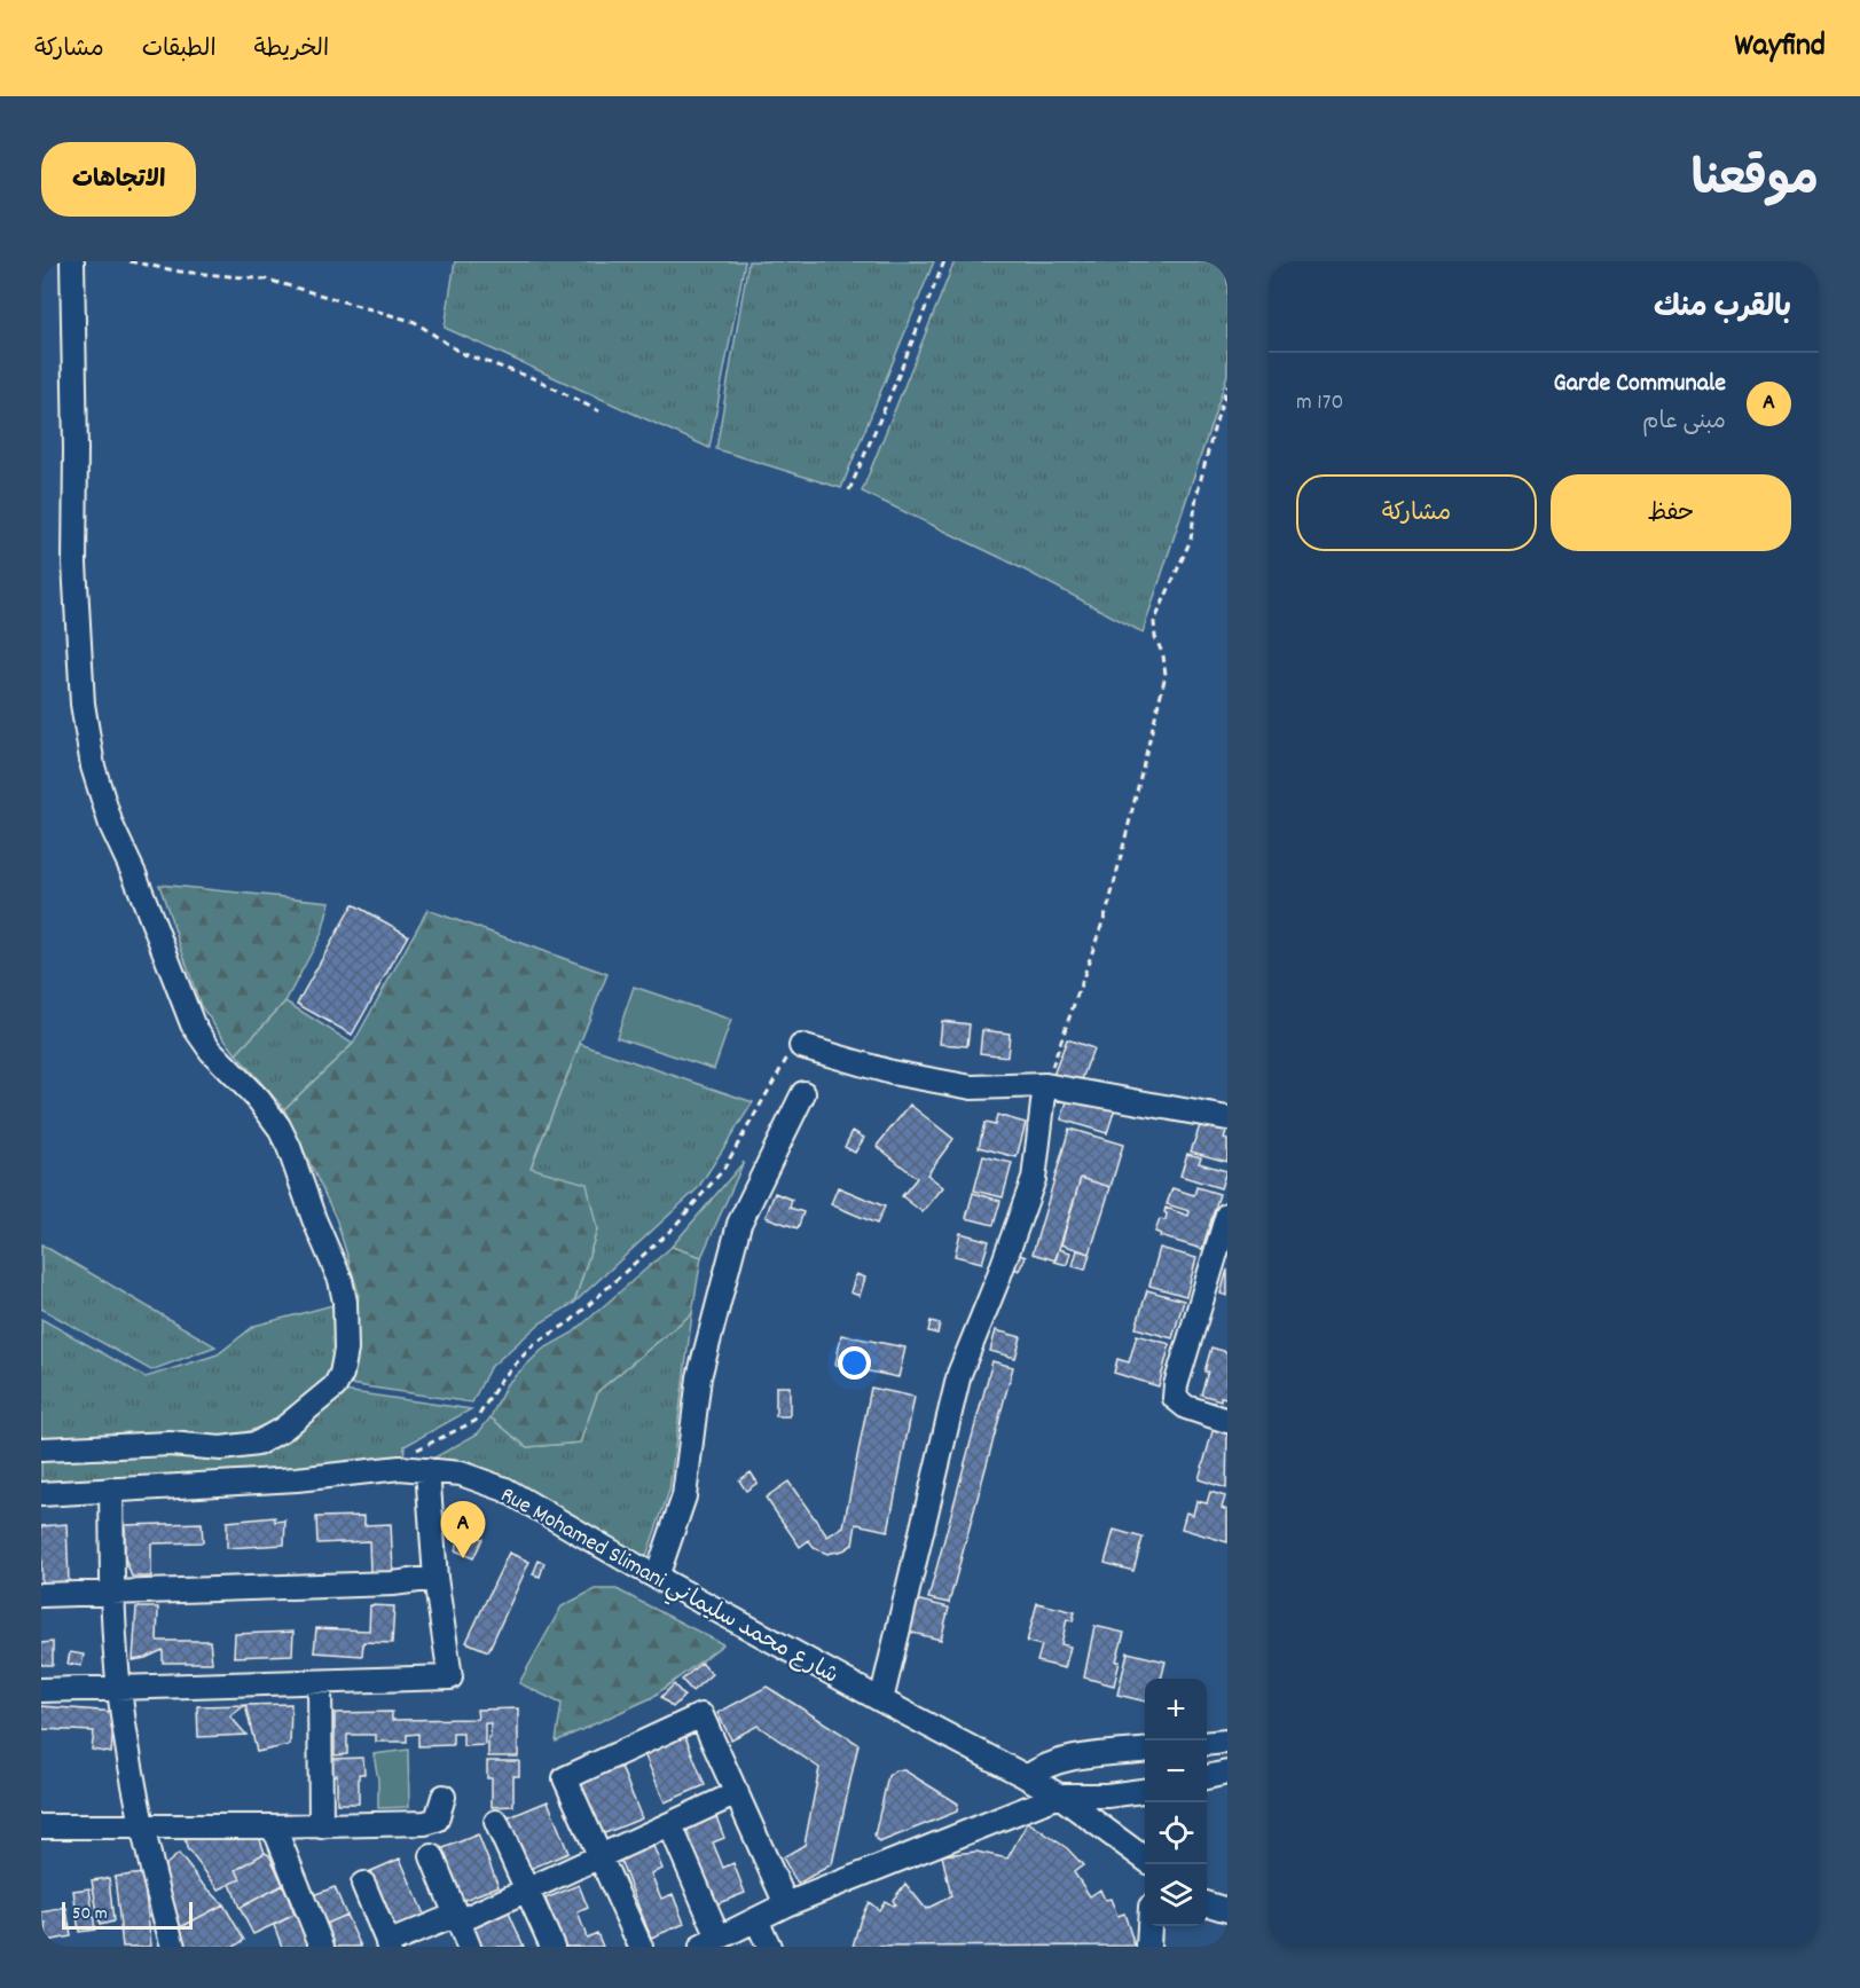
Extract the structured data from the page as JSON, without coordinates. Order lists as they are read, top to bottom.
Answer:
{
  "streets": {
    "street": ["Rue Mohamed Slimani شارع محمد سليماني"]
  },
  "scale_bar": "50 m",
  "page": {
    "header": "Wayfind",
    "nav": ["الخريطة", "الطبقات", "مشاركة"],
    "title": "موقعنا",
    "buttons": [
      "الاتجاهات",
      ["حفظ", "مشاركة"]
    ],
    "heading": "بالقرب منك",
    "list": [
      {
        "mark": "A",
        "name": "Garde Communale",
        "note": "مبنى عام",
        "value": "170 m"
      }
    ],
    "pins": "A",
    "map_buttons": ["+", "−"],
    "scale": "50 m"
  }
}
